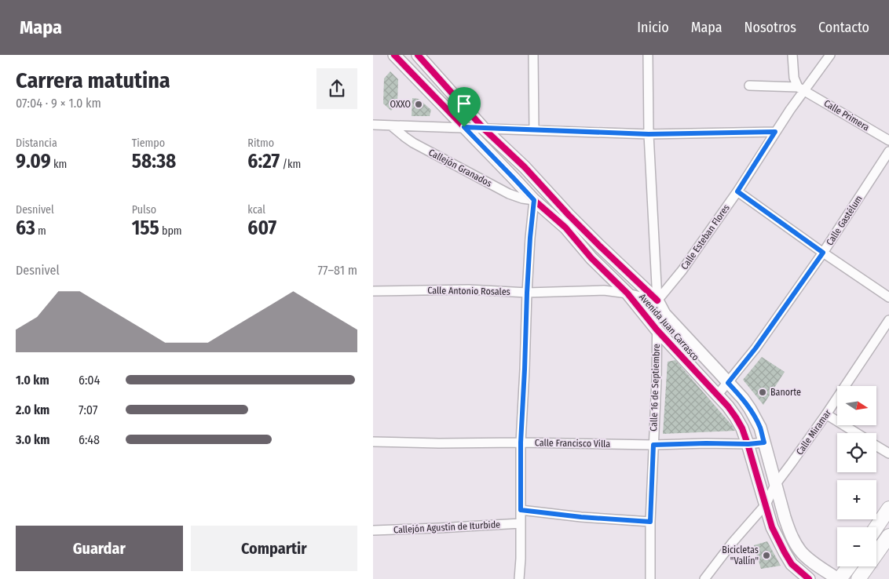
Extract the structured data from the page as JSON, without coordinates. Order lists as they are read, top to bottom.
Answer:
{
  "streets": {
    "street": [
      "Calle Primera",
      "Callejón Granados",
      "Calle Gastélum",
      "Calle Esteban Flores",
      "Calle Antonio Rosales",
      "Avenida Juan Carrasco",
      "Calle 16 de Septiembre",
      "Calle Miramar",
      "Calle Francisco Villa",
      "Callejón Agustín de Iturbide"
    ]
  },
  "crossings": [
    ["Calle Primera", "Calle Esteban Flores"],
    ["Callejón Granados", "Avenida Juan Carrasco"],
    ["Calle Gastélum", "Avenida Juan Carrasco"],
    ["Calle Esteban Flores", "Calle Antonio Rosales"],
    ["Calle Esteban Flores", "Avenida Juan Carrasco"],
    ["Calle Esteban Flores", "Calle 16 de Septiembre"],
    ["Calle Antonio Rosales", "Avenida Juan Carrasco"],
    ["Calle Antonio Rosales", "Calle 16 de Septiembre"],
    ["Avenida Juan Carrasco", "Calle 16 de Septiembre"],
    ["Avenida Juan Carrasco", "Calle Miramar"],
    ["Avenida Juan Carrasco", "Calle Francisco Villa"],
    ["Calle 16 de Septiembre", "Calle Francisco Villa"]
  ],
  "places": ["OXXO", "Banorte", "Bicicletas \"Vallín\""],
  "north": "right",
  "page": {
    "header": "Mapa",
    "nav": [
      "Inicio",
      "Mapa",
      "Nosotros",
      "Contacto"
    ],
    "heading": ["Carrera matutina", "07:04 · 9 × 1.0 km"],
    "stats": [
      ["Distancia", "9.09 km"],
      ["Tiempo", "58:38"],
      ["Ritmo", "6:27 /km"],
      ["Desnivel", "63 m"],
      ["Pulso", "155 bpm"],
      ["kcal", "607"]
    ],
    "chart": ["Desnivel", "77–81 m"],
    "list": [
      {
        "name": "1.0 km",
        "note": "6:04"
      },
      {
        "name": "2.0 km",
        "note": "7:07"
      },
      {
        "name": "3.0 km",
        "note": "6:48"
      }
    ],
    "map_buttons": ["+", "−"],
    "buttons": ["Guardar", "Compartir"]
  }
}
